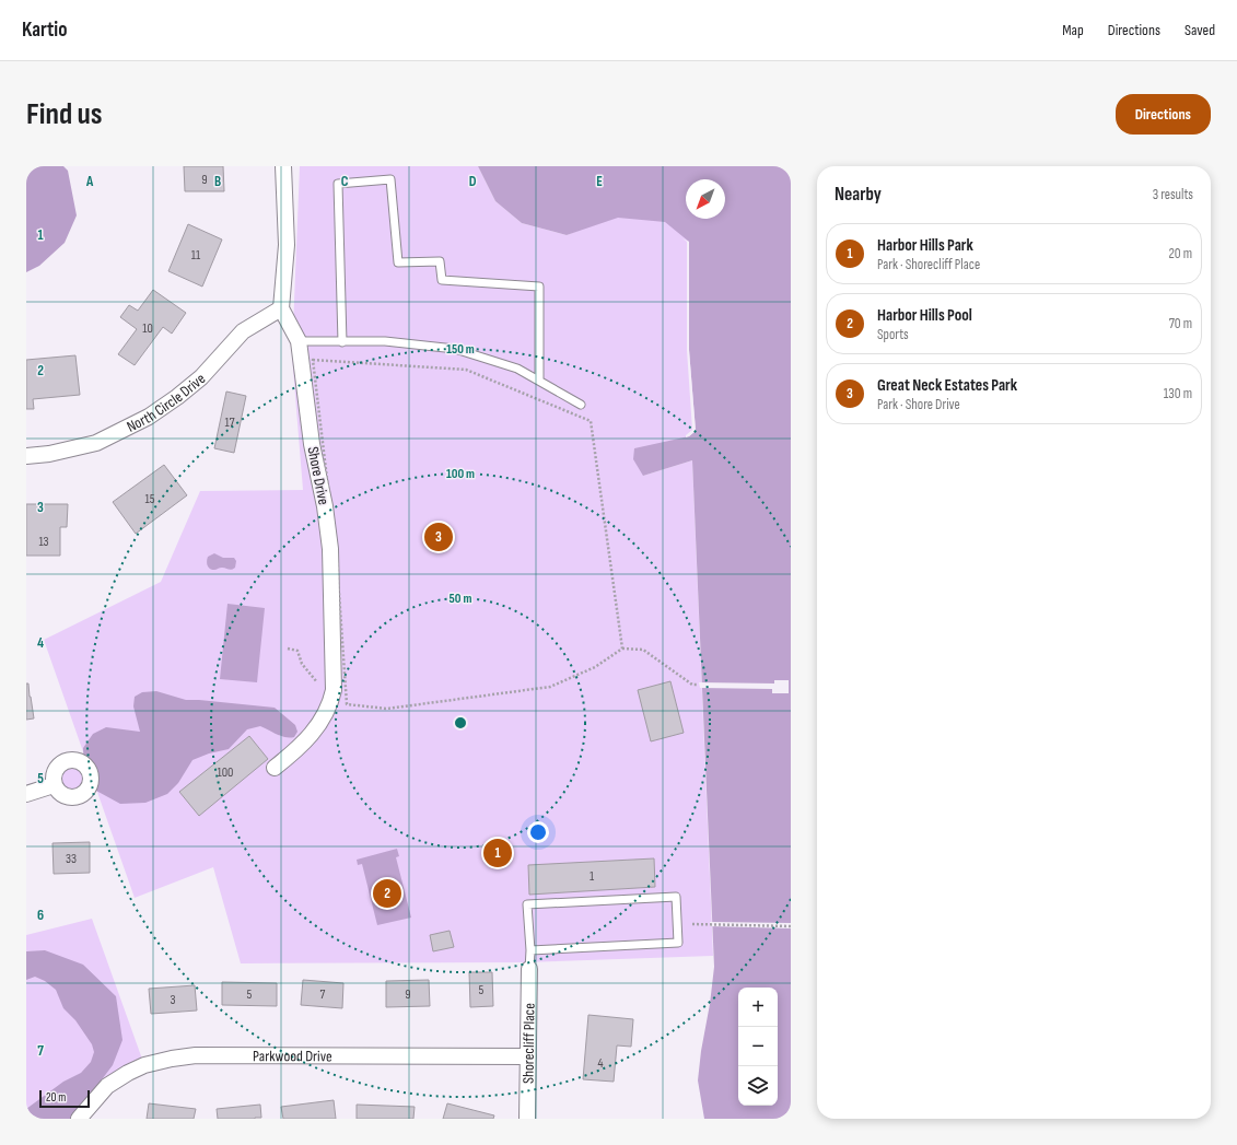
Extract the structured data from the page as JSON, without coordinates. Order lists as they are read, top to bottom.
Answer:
{
  "streets": {
    "street": [
      "North Circle Drive",
      "Shore Drive",
      "Shorecliff Place",
      "Parkwood Drive"
    ]
  },
  "crossings": [
    ["North Circle Drive", "Shore Drive"],
    ["Shorecliff Place", "Parkwood Drive"]
  ],
  "house_numbers": [
    "9",
    "11",
    "10",
    "17",
    "15",
    "13",
    "100",
    "33",
    "1",
    "5",
    "5",
    "7",
    "9",
    "3",
    "4"
  ],
  "scale_bar": "20 m",
  "north": "bottom left",
  "page": {
    "header": "Kartio",
    "nav": ["Map", "Directions", "Saved"],
    "buttons": "Directions",
    "title": "Find us",
    "heading": ["Nearby", "3 results"],
    "list": [
      {
        "mark": "1",
        "name": "Harbor Hills Park",
        "note": "Park · Shorecliff Place",
        "value": "20 m"
      },
      {
        "mark": "2",
        "name": "Harbor Hills Pool",
        "note": "Sports",
        "value": "70 m"
      },
      {
        "mark": "3",
        "name": "Great Neck Estates Park",
        "note": "Park · Shore Drive",
        "value": "130 m"
      }
    ],
    "pins": ["3", "1", "2"],
    "map_buttons": ["+", "−"],
    "scale": "20 m"
  },
  "grid": {
    "columns": [
      "A",
      "B",
      "C",
      "D",
      "E"
    ],
    "rows": [
      "1",
      "2",
      "3",
      "4",
      "5",
      "6",
      "7"
    ]
  },
  "rings": ["150 m", "100 m", "50 m"]
}
